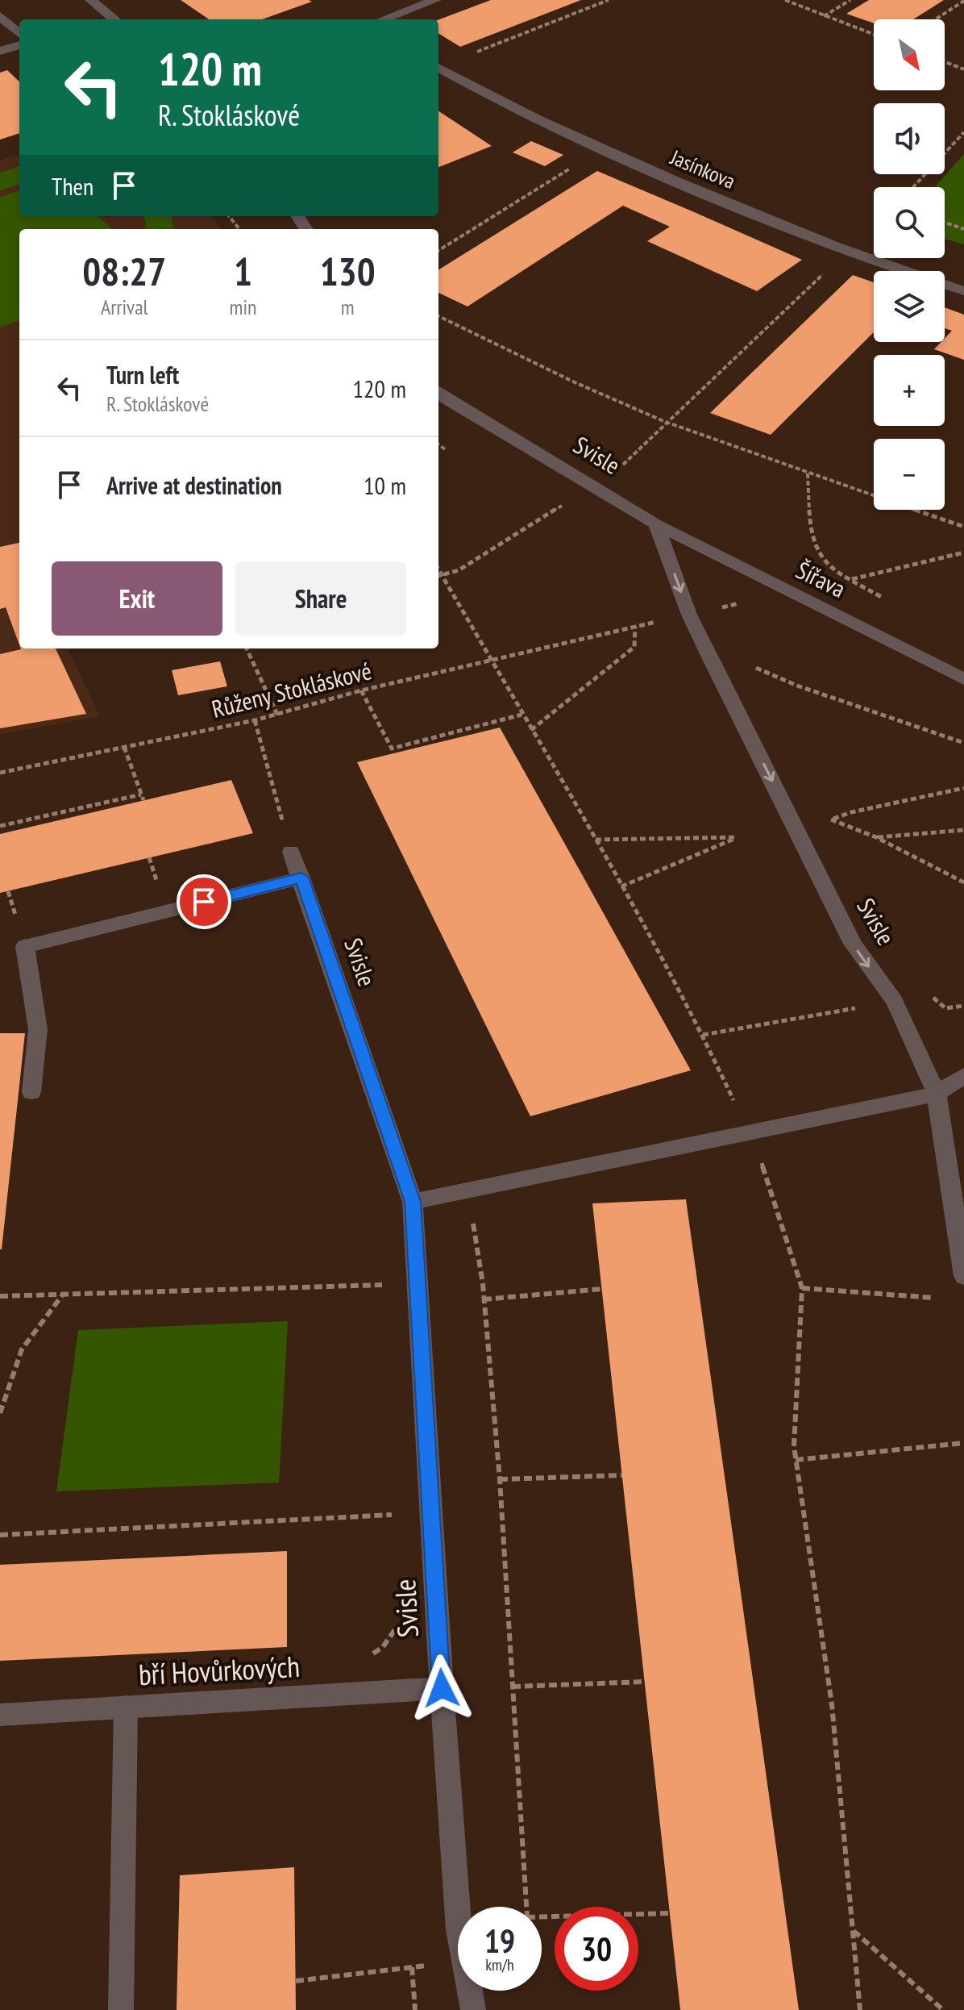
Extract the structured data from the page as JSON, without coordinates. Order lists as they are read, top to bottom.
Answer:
{
  "streets": {
    "street": [
      "Jasínkova",
      "Svisle",
      "Šířava",
      "bří Hovůrkových"
    ],
    "path": ["Růženy Stokláskové"]
  },
  "crossings": [
    ["Svisle", "Šířava"],
    ["Svisle", "bří Hovůrkových"]
  ],
  "north": "bottom right",
  "page": {
    "map_buttons": ["+", "−"],
    "turn": ["120 m", "R. Stokláskové"],
    "then": "Then",
    "eta": [
      "08:27",
      "Arrival",
      "1",
      "min",
      "130",
      "m"
    ],
    "list": [
      {
        "name": "Turn left",
        "note": "R. Stokláskové",
        "value": "120 m"
      },
      {
        "name": "Arrive at destination",
        "value": "10 m"
      }
    ],
    "buttons": ["Exit", "Share"],
    "speed": "19 km/h",
    "limit": "30"
  }
}
